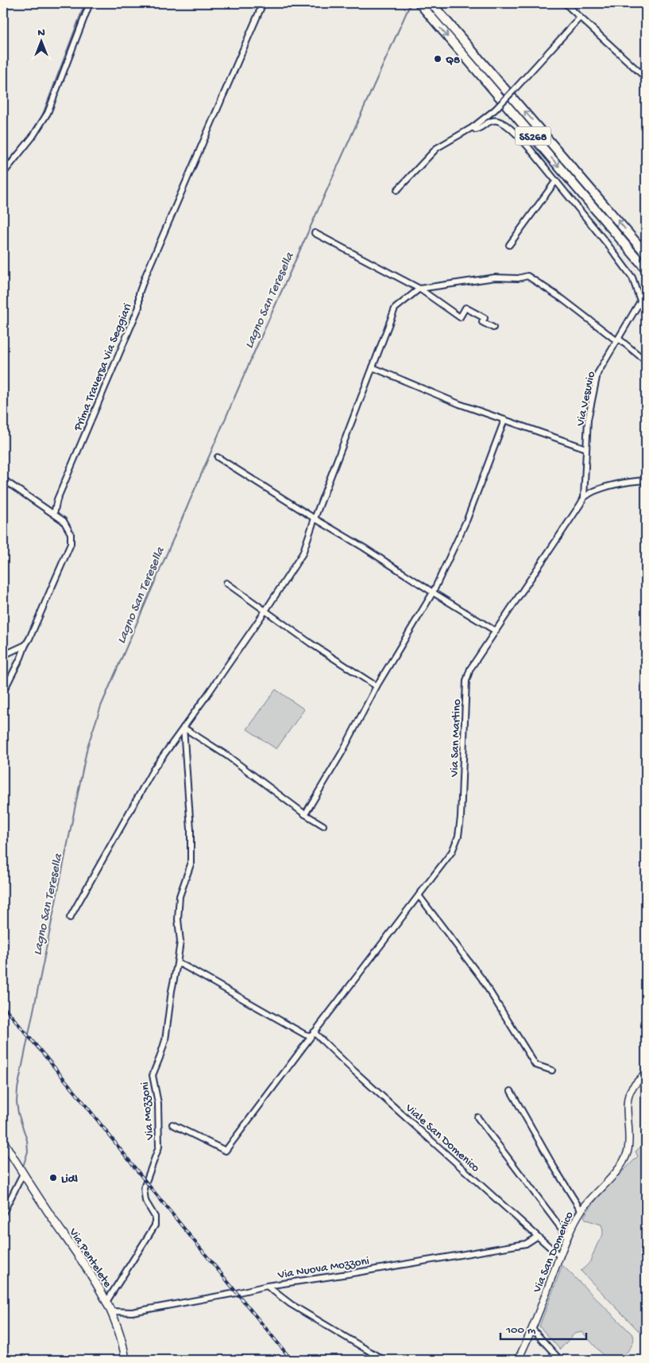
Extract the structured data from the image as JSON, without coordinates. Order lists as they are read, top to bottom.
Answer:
{
  "streets": {
    "highway": ["SS268"],
    "main road": ["Via Pentelete"],
    "street": [
      "Prima Traversa Via Seggiari",
      "Via Vesuvio",
      "Via San Martino",
      "Via Mozzoni",
      "Viale San Domenico",
      "Via San Domenico",
      "Via Nuova Mozzoni"
    ]
  },
  "crossings": [
    ["Via Vesuvio", "Via San Martino"],
    ["Via San Martino", "Viale San Domenico"],
    ["Via Mozzoni", "Via Pentelete"],
    ["Viale San Domenico", "Via San Domenico"],
    ["Viale San Domenico", "Via Nuova Mozzoni"],
    ["Via Pentelete", "Via Nuova Mozzoni"]
  ],
  "water": ["Lagno San Teresella"],
  "places": ["Q8", "Lidl"],
  "scale_bar": "100 m",
  "north": "top"
}
